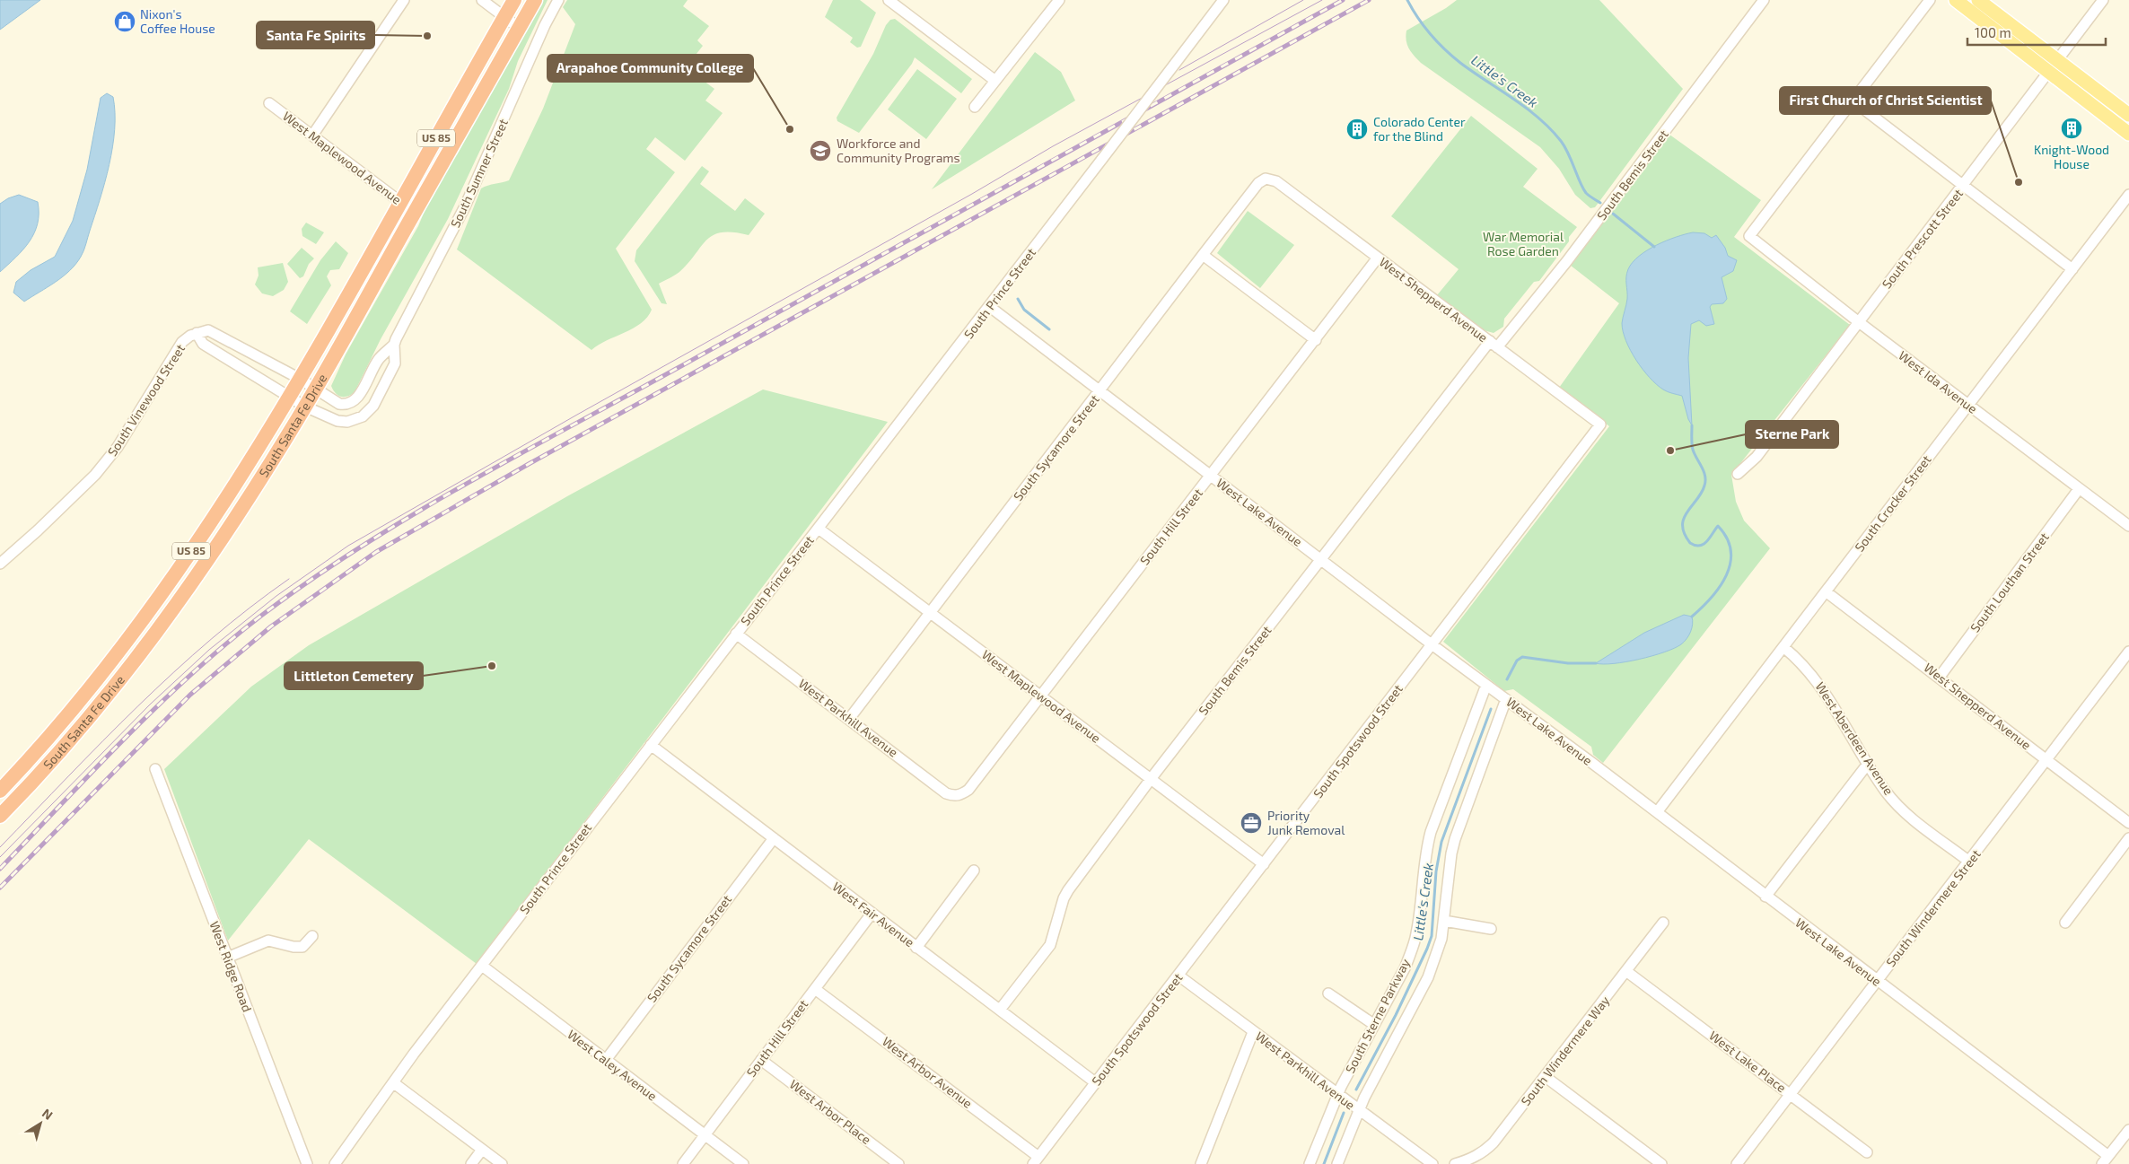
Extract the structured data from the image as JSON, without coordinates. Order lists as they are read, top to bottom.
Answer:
{
  "streets": {
    "highway": ["US 85", "South Santa Fe Drive"],
    "street": [
      "West Maplewood Avenue",
      "South Sumner Street",
      "South Bemis Street",
      "South Prescott Street",
      "South Prince Street",
      "West Shepperd Avenue",
      "West Ida Avenue",
      "South Vinewood Street",
      "South Sycamore Street",
      "South Crocker Street",
      "West Lake Avenue",
      "South Hill Street",
      "South Louthan Street",
      "West Parkhill Avenue",
      "West Aberdeen Avenue",
      "South Spotswood Street",
      "South Windermere Street",
      "West Fair Avenue",
      "West Ridge Road",
      "South Sterne Parkway",
      "South Windermere Way",
      "West Lake Place",
      "West Caley Avenue",
      "West Arbor Avenue",
      "West Arbor Place"
    ]
  },
  "crossings": [
    ["West Maplewood Avenue", "South Bemis Street"],
    ["West Maplewood Avenue", "South Prince Street"],
    ["West Maplewood Avenue", "South Santa Fe Drive"],
    ["West Maplewood Avenue", "South Sycamore Street"],
    ["West Maplewood Avenue", "South Hill Street"],
    ["West Maplewood Avenue", "South Spotswood Street"],
    ["South Sumner Street", "South Vinewood Street"],
    ["South Sumner Street", "South Santa Fe Drive"],
    ["South Bemis Street", "West Shepperd Avenue"],
    ["South Bemis Street", "West Lake Avenue"],
    ["South Bemis Street", "West Fair Avenue"],
    ["South Prescott Street", "West Ida Avenue"],
    ["South Prince Street", "West Lake Avenue"],
    ["South Prince Street", "West Parkhill Avenue"],
    ["South Prince Street", "West Fair Avenue"],
    ["South Prince Street", "West Caley Avenue"],
    ["West Shepperd Avenue", "South Sycamore Street"],
    ["West Shepperd Avenue", "South Crocker Street"],
    ["West Shepperd Avenue", "South Hill Street"],
    ["West Shepperd Avenue", "South Louthan Street"],
    ["West Shepperd Avenue", "South Spotswood Street"],
    ["West Shepperd Avenue", "South Windermere Street"],
    ["West Ida Avenue", "South Crocker Street"],
    ["West Ida Avenue", "South Louthan Street"],
    ["South Vinewood Street", "South Santa Fe Drive"],
    ["South Sycamore Street", "West Lake Avenue"],
    ["South Sycamore Street", "West Parkhill Avenue"],
    ["South Sycamore Street", "West Fair Avenue"],
    ["South Sycamore Street", "West Caley Avenue"],
    ["South Crocker Street", "West Lake Avenue"],
    ["South Crocker Street", "West Aberdeen Avenue"],
    ["West Lake Avenue", "South Hill Street"],
    ["West Lake Avenue", "South Spotswood Street"],
    ["West Lake Avenue", "South Windermere Street"],
    ["West Lake Avenue", "South Sterne Parkway"],
    ["South Hill Street", "West Parkhill Avenue"],
    ["South Hill Street", "West Fair Avenue"],
    ["South Hill Street", "West Caley Avenue"],
    ["South Hill Street", "West Arbor Avenue"],
    ["South Hill Street", "West Arbor Place"],
    ["West Parkhill Avenue", "South Spotswood Street"],
    ["West Parkhill Avenue", "South Sterne Parkway"],
    ["West Aberdeen Avenue", "South Windermere Street"],
    ["South Spotswood Street", "West Fair Avenue"],
    ["South Spotswood Street", "West Arbor Avenue"],
    ["South Windermere Street", "West Lake Place"],
    ["South Windermere Way", "West Lake Place"]
  ],
  "water": ["Little's Creek"],
  "parks": ["War Memorial Rose Garden"],
  "places": {
    "shop": ["Nixon's Coffee House"],
    "other": [
      "Santa Fe Spirits",
      "Arapahoe Community College",
      "First Church of Christ Scientist",
      "Sterne Park",
      "Littleton Cemetery"
    ],
    "building": ["Knight-Wood House", "Colorado Center for the Blind"],
    "school or university": ["Workforce and Community Programs"],
    "office": ["Priority Junk Removal"]
  },
  "scale_bar": "100 m",
  "north": "top right"
}
